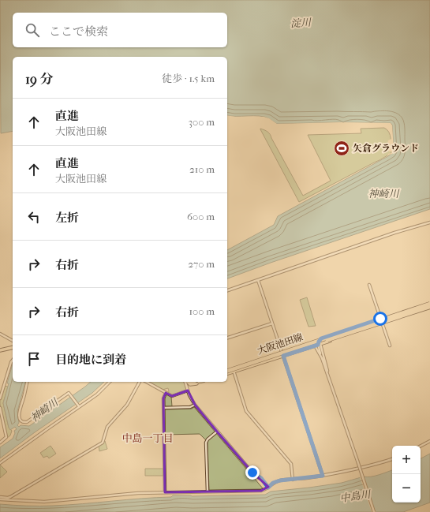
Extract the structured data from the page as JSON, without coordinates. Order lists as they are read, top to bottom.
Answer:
{
  "streets": {
    "main road": ["大阪池田線"]
  },
  "districts": ["中島一丁目"],
  "water": ["淀川", "神崎川", "中島川"],
  "places": {
    "sports": ["矢倉グラウンド"]
  },
  "page": {
    "search": "ここで検索",
    "heading": ["19 分", "徒歩 · 1.5 km"],
    "list": [
      ["直進", "大阪池田線", "300 m"],
      ["直進", "大阪池田線", "210 m"],
      ["左折", "600 m"],
      ["右折", "270 m"],
      ["右折", "100 m"],
      "目的地に到着"
    ],
    "map_buttons": ["+", "−"]
  }
}
